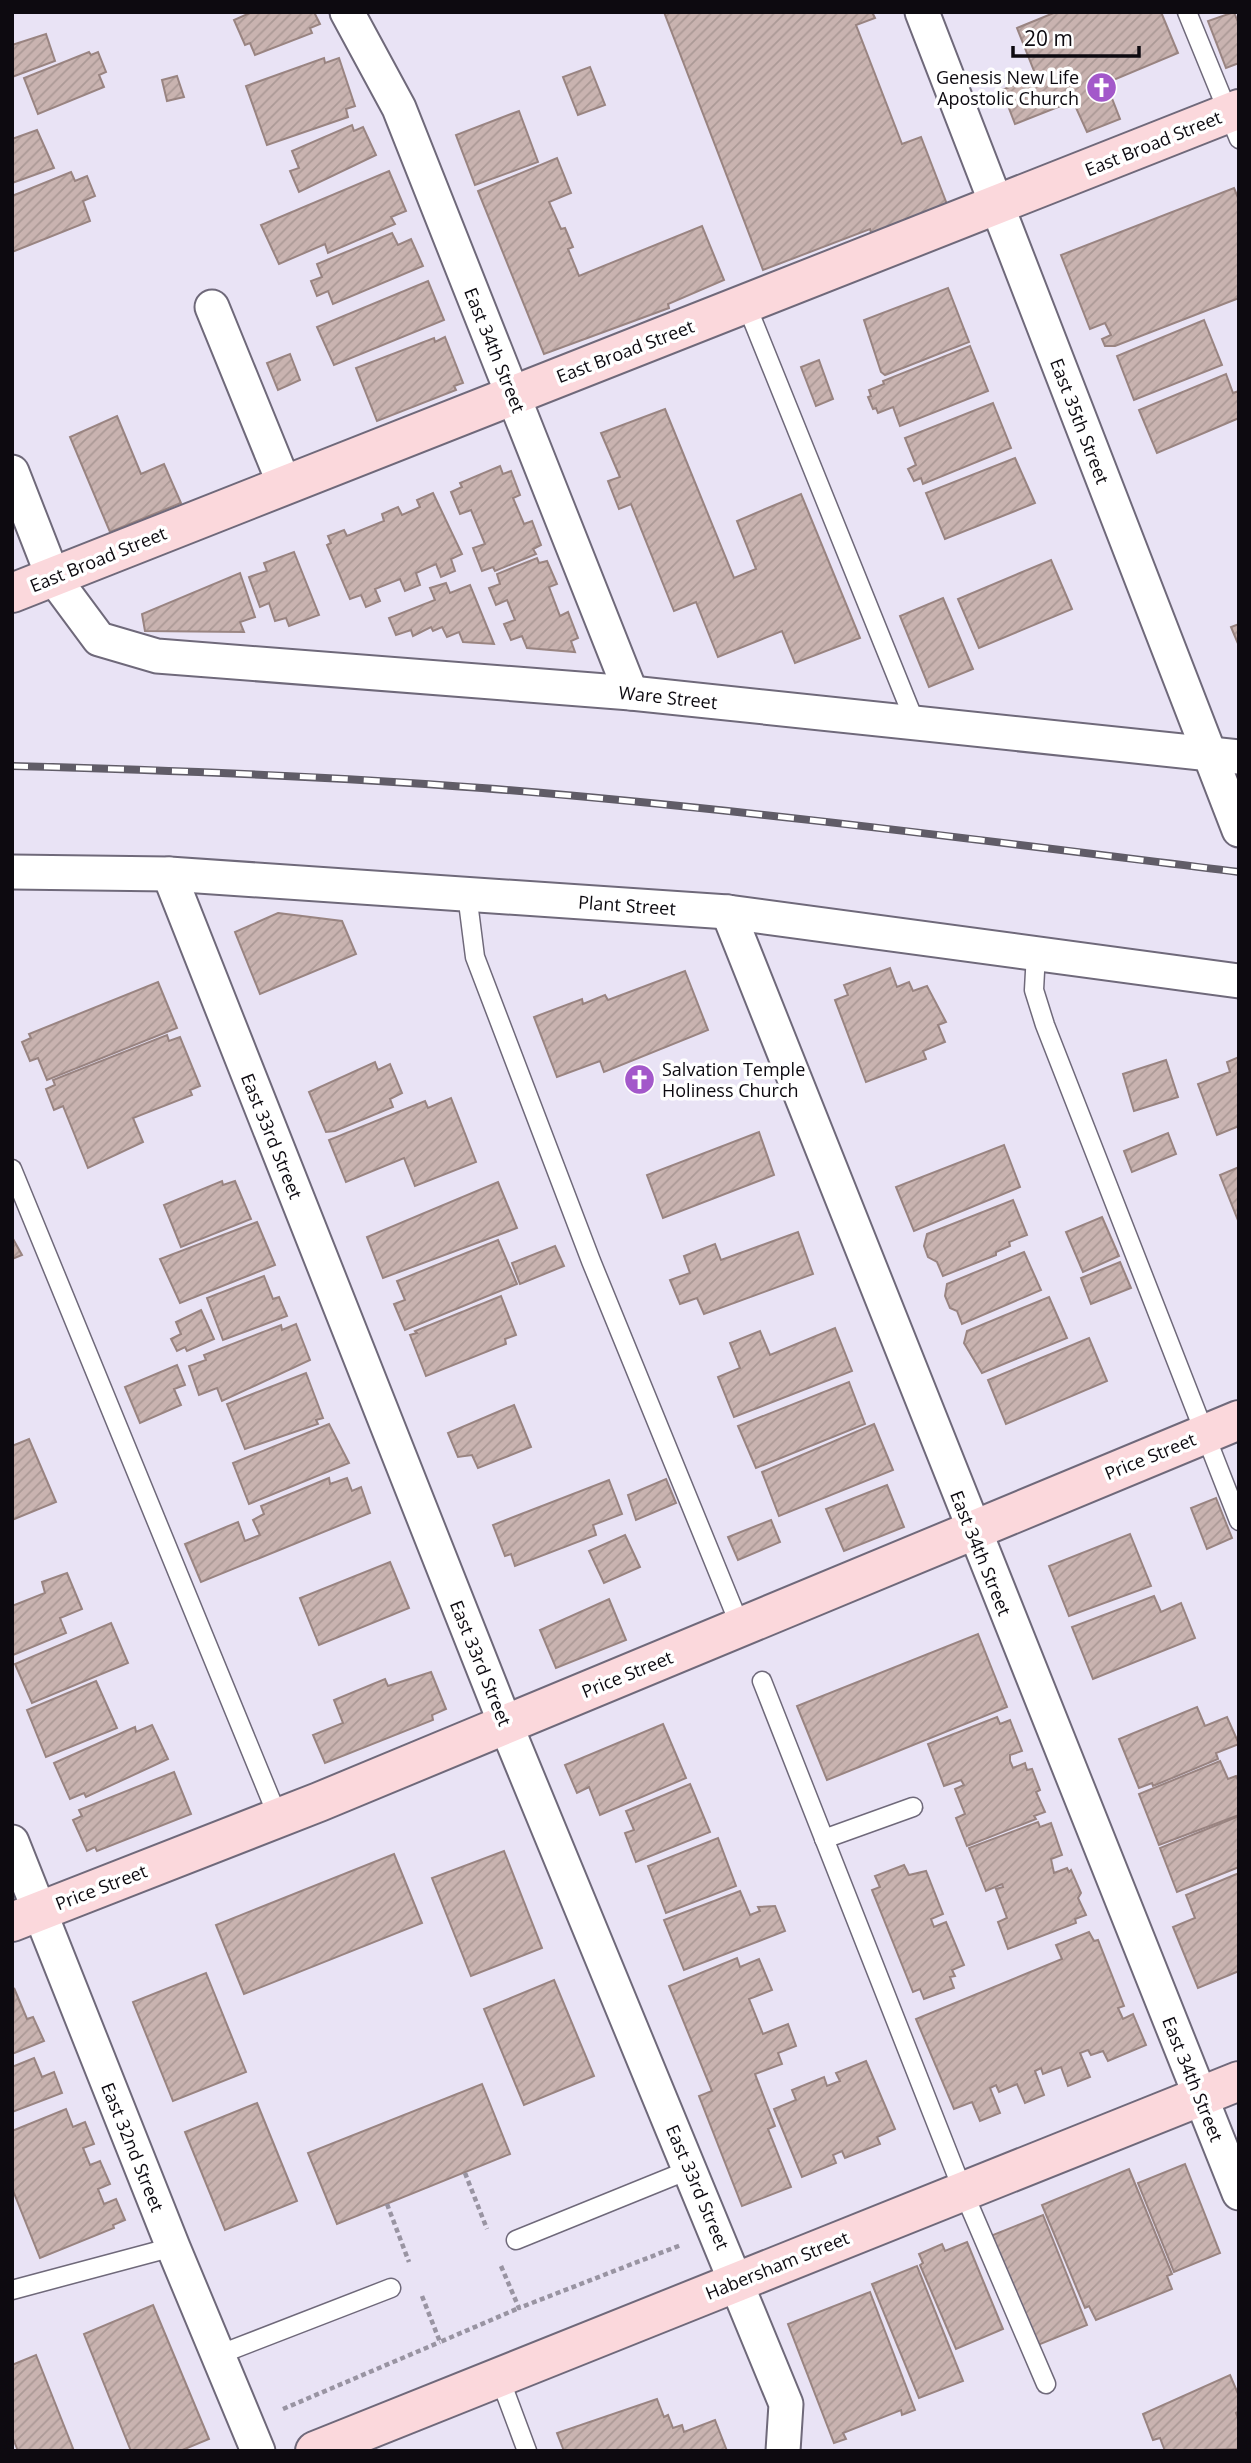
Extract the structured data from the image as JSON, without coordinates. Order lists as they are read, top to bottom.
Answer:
{
  "streets": {
    "main road": ["East Broad Street", "Price Street", "Habersham Street"],
    "street": [
      "East 34th Street",
      "East 35th Street",
      "Ware Street",
      "Plant Street",
      "East 33rd Street",
      "East 32nd Street"
    ]
  },
  "crossings": [
    ["East Broad Street", "East 34th Street"],
    ["East Broad Street", "East 35th Street"],
    ["East Broad Street", "Ware Street"],
    ["East 34th Street", "Ware Street"],
    ["East 34th Street", "Plant Street"],
    ["East 34th Street", "Price Street"],
    ["East 34th Street", "Habersham Street"],
    ["East 35th Street", "Ware Street"],
    ["Plant Street", "East 33rd Street"],
    ["East 33rd Street", "Price Street"],
    ["East 33rd Street", "Habersham Street"],
    ["Price Street", "East 32nd Street"]
  ],
  "places": {
    "church": ["Genesis New Life Apostolic Church", "Salvation Temple Holiness Church"]
  },
  "scale_bar": "20 m"
}
